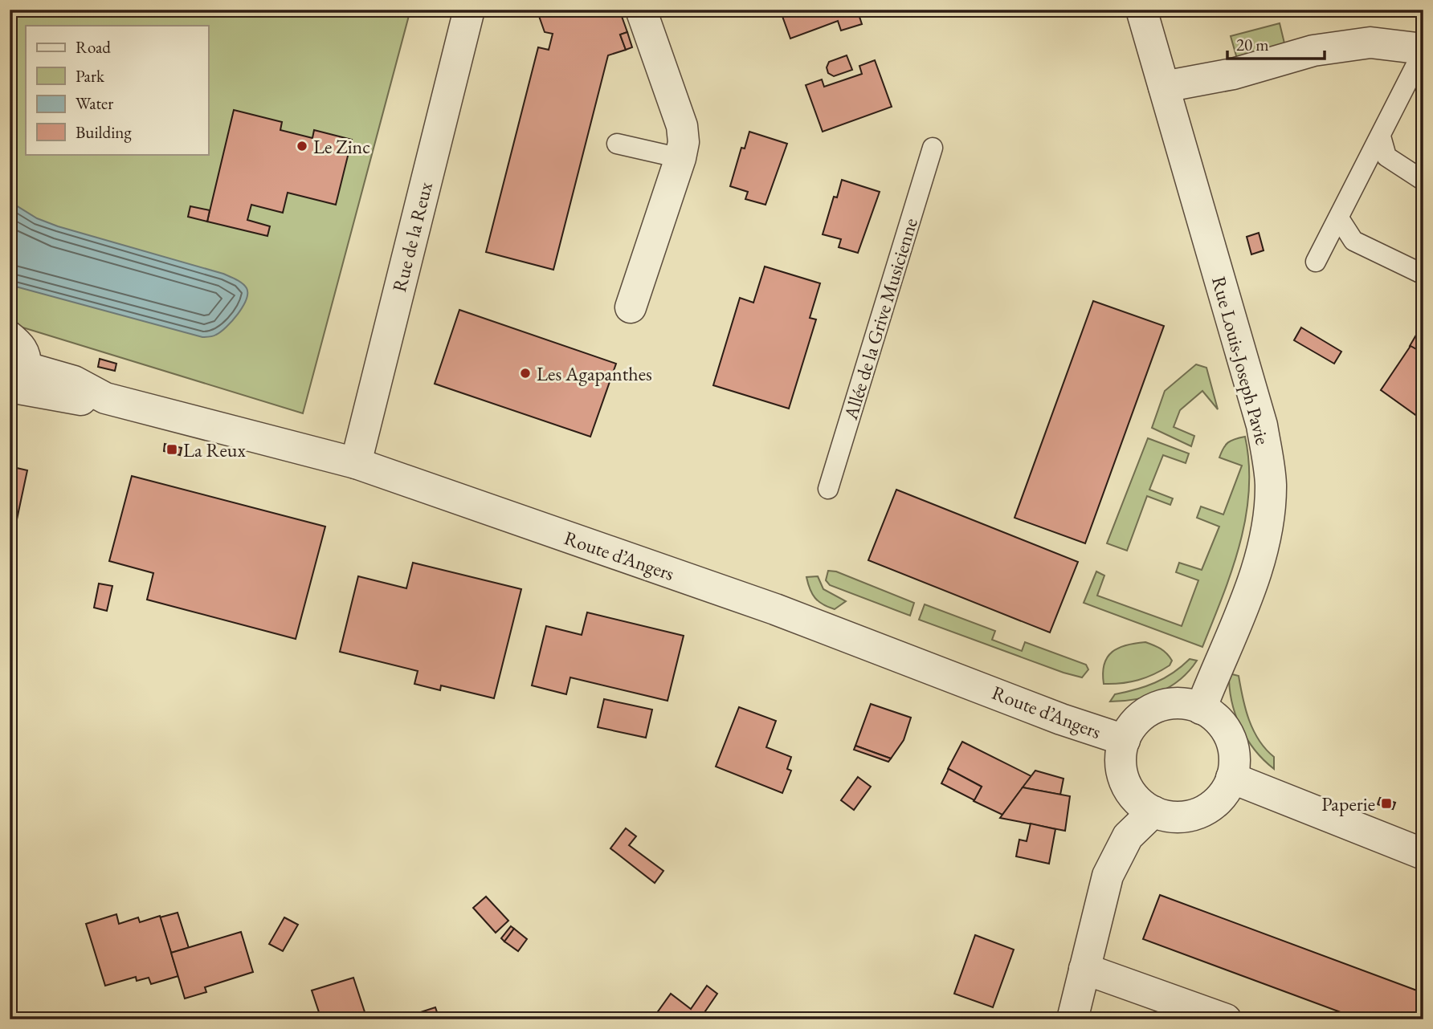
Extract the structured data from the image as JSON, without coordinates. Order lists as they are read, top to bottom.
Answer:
{
  "streets": {
    "street": ["Rue de la Reux", "Rue Louis-Joseph Pavie", "Route d’Angers"],
    "lane": ["Allée de la Grive Musicienne"]
  },
  "crossings": [
    ["Rue de la Reux", "Route d’Angers"],
    ["Rue Louis-Joseph Pavie", "Route d’Angers"]
  ],
  "places": {
    "other": ["Le Zinc", "Les Agapanthes"],
    "transit": ["La Reux", "Paperie"]
  },
  "legend": [
    "Road",
    "Park",
    "Water",
    "Building"
  ],
  "scale_bar": "20 m"
}
